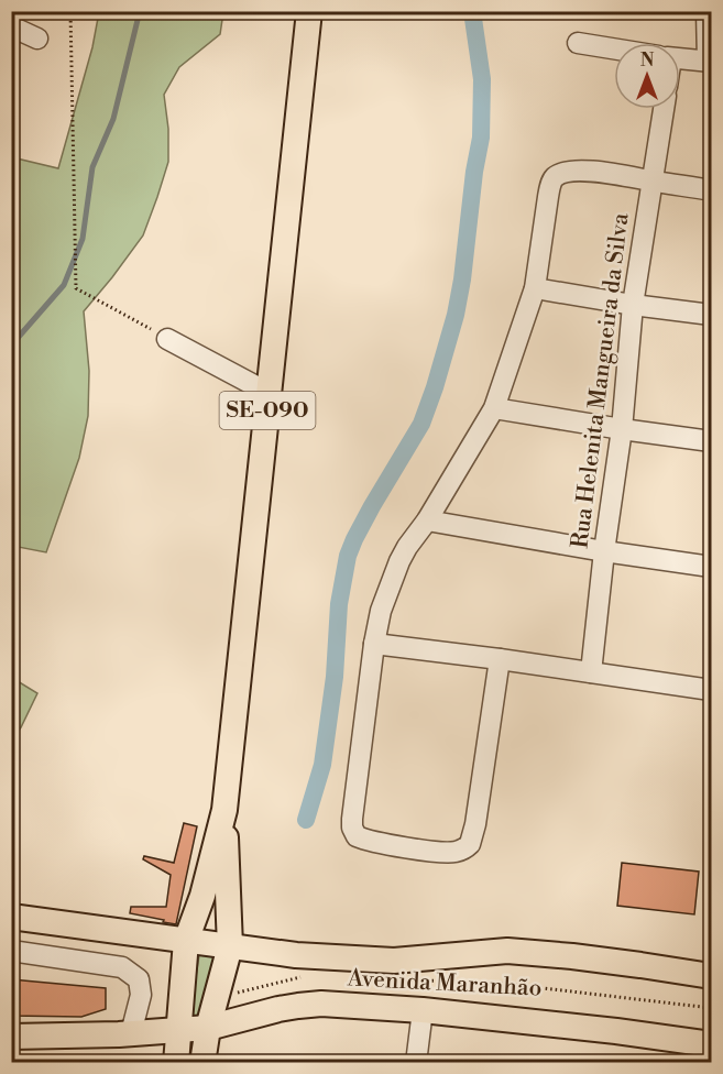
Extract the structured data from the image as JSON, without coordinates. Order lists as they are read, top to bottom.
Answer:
{
  "streets": {
    "main road": ["SE-090", "Avenida Maranhão"],
    "street": ["Rua Helenita Mangueira da Silva"]
  },
  "crossings": [
    ["SE-090", "Avenida Maranhão"]
  ],
  "north": "top"
}
